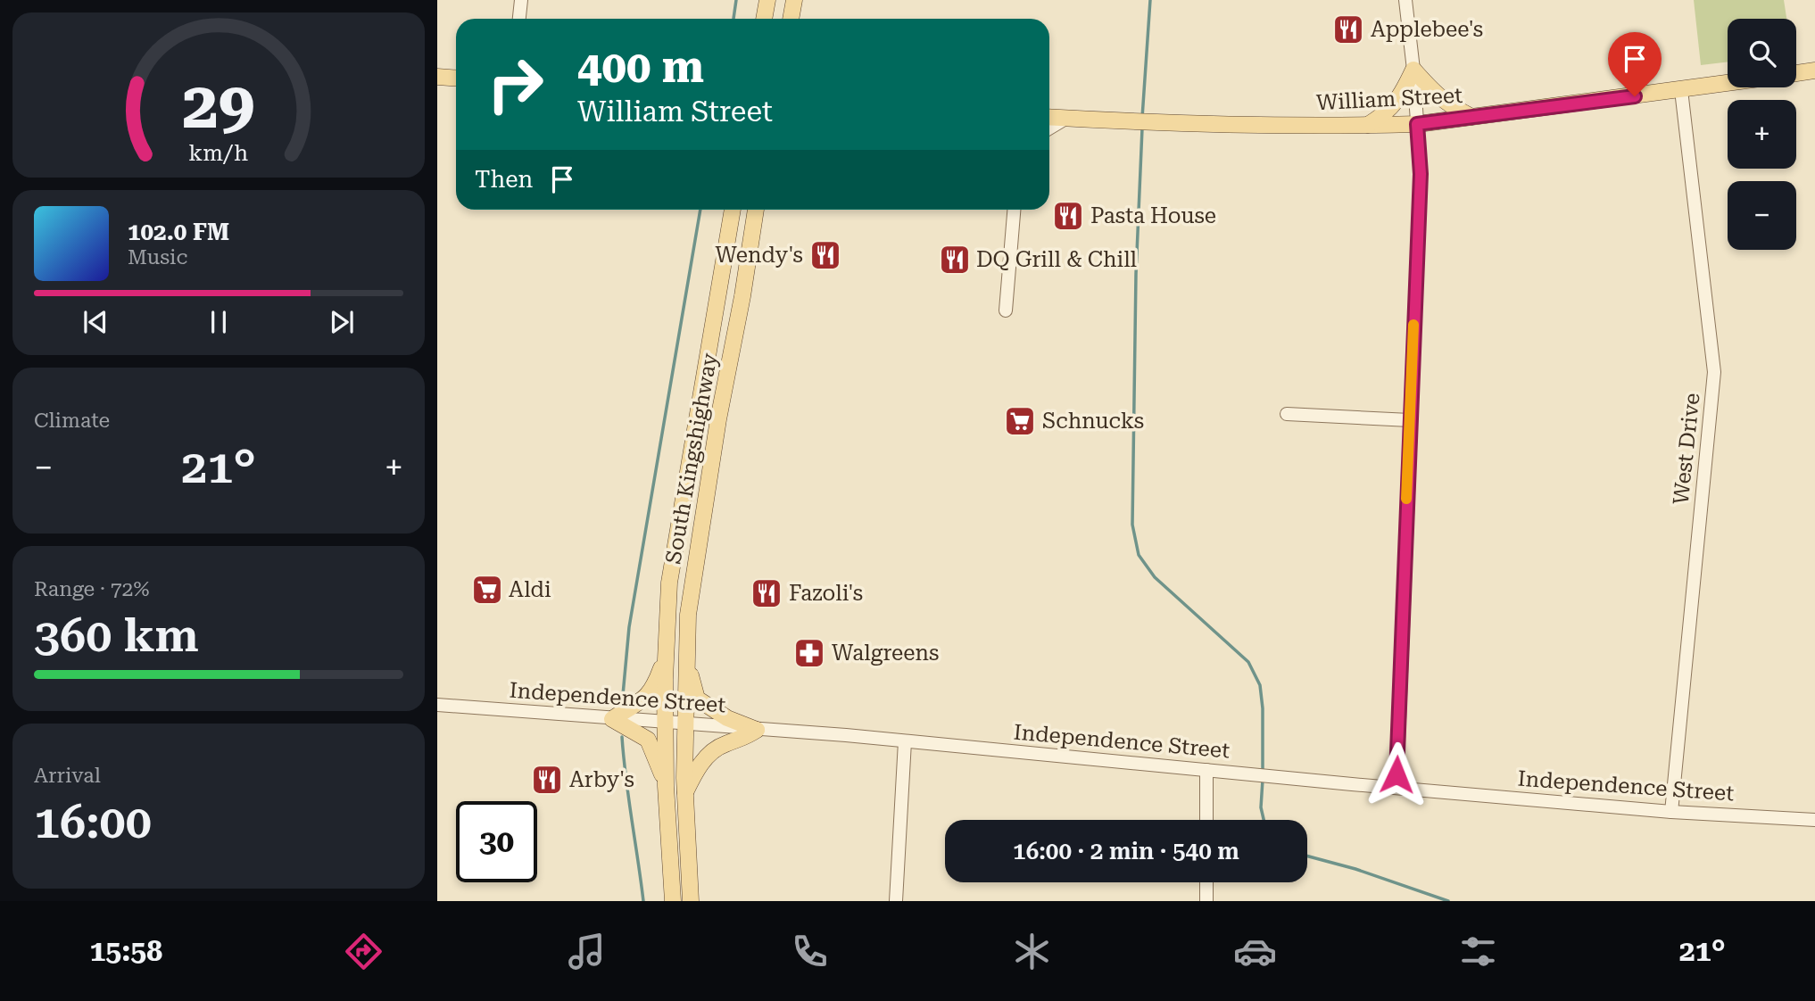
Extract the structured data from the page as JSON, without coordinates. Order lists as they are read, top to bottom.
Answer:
{
  "streets": {
    "main road": ["William Street", "South Kingshighway"],
    "street": ["West Drive", "Independence Street"]
  },
  "crossings": [
    ["William Street", "West Drive"],
    ["West Drive", "Independence Street"],
    ["South Kingshighway", "Independence Street"]
  ],
  "places": {
    "restaurant": [
      "Applebee's",
      "Pasta House",
      "Wendy's",
      "DQ Grill & Chill",
      "Fazoli's",
      "Arby's"
    ],
    "supermarket": ["Schnucks", "Aldi"],
    "pharmacy": ["Walgreens"]
  },
  "page": {
    "map_buttons": ["+", "−"],
    "turn": ["400 m", "William Street"],
    "then": "Then",
    "song": ["102.0 FM", "Music"],
    "tile": [
      "Climate",
      ["Range · 72%", "360 km"],
      ["Arrival", "16:00"]
    ],
    "heat": ["−", "21°", "+"],
    "limit": "30",
    "trip": "16:00 · 2 min · 540 m",
    "tabs": ["15:58", "21°"],
    "gauge": ["29", "km/h"]
  }
}
